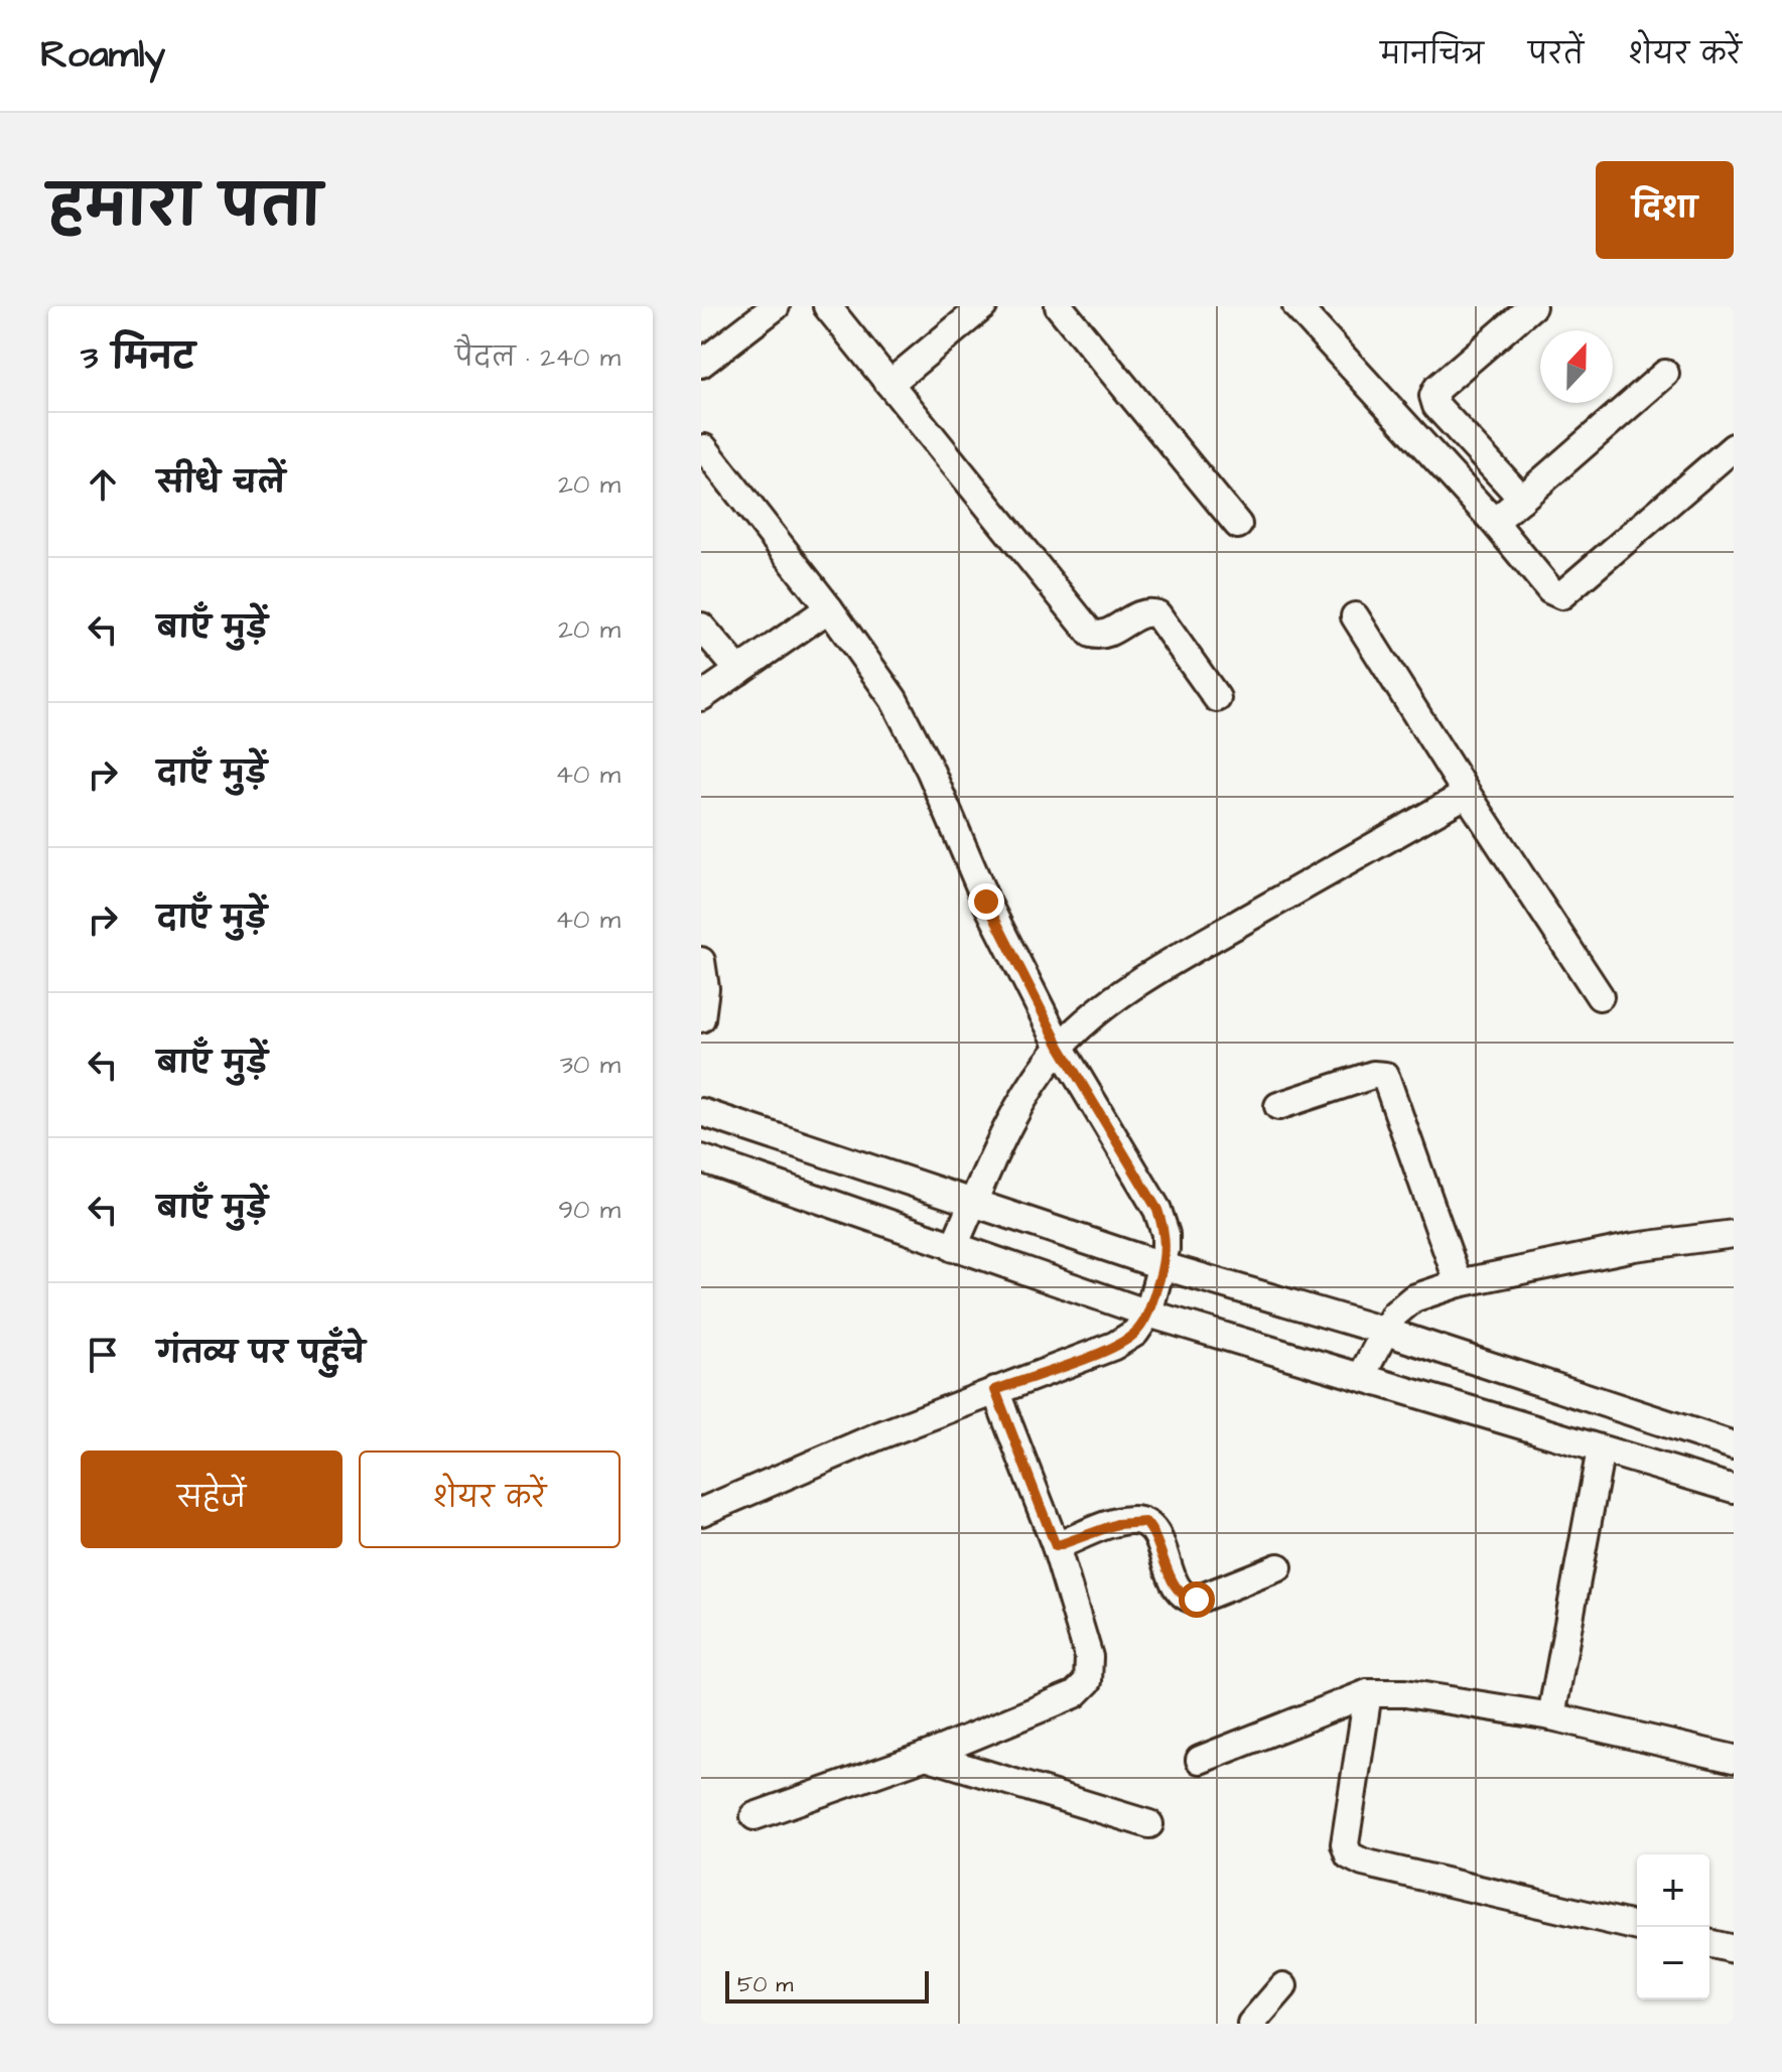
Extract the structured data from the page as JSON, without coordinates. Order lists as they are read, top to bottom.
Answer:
{
  "scale_bar": "50 m",
  "north": "top",
  "page": {
    "header": "Roamly",
    "nav": ["मानचित्र", "परतें", "शेयर करें"],
    "title": "हमारा पता",
    "buttons": [
      "दिशा",
      ["सहेजें", "शेयर करें"]
    ],
    "heading": ["3 मिनट", "पैदल · 240 m"],
    "list": [
      ["सीधे चलें", "20 m"],
      ["बाएँ मुड़ें", "20 m"],
      ["दाएँ मुड़ें", "40 m"],
      ["दाएँ मुड़ें", "40 m"],
      ["बाएँ मुड़ें", "30 m"],
      ["बाएँ मुड़ें", "90 m"],
      "गंतव्य पर पहुँचे"
    ],
    "map_buttons": ["+", "−"],
    "scale": "50 m"
  }
}
